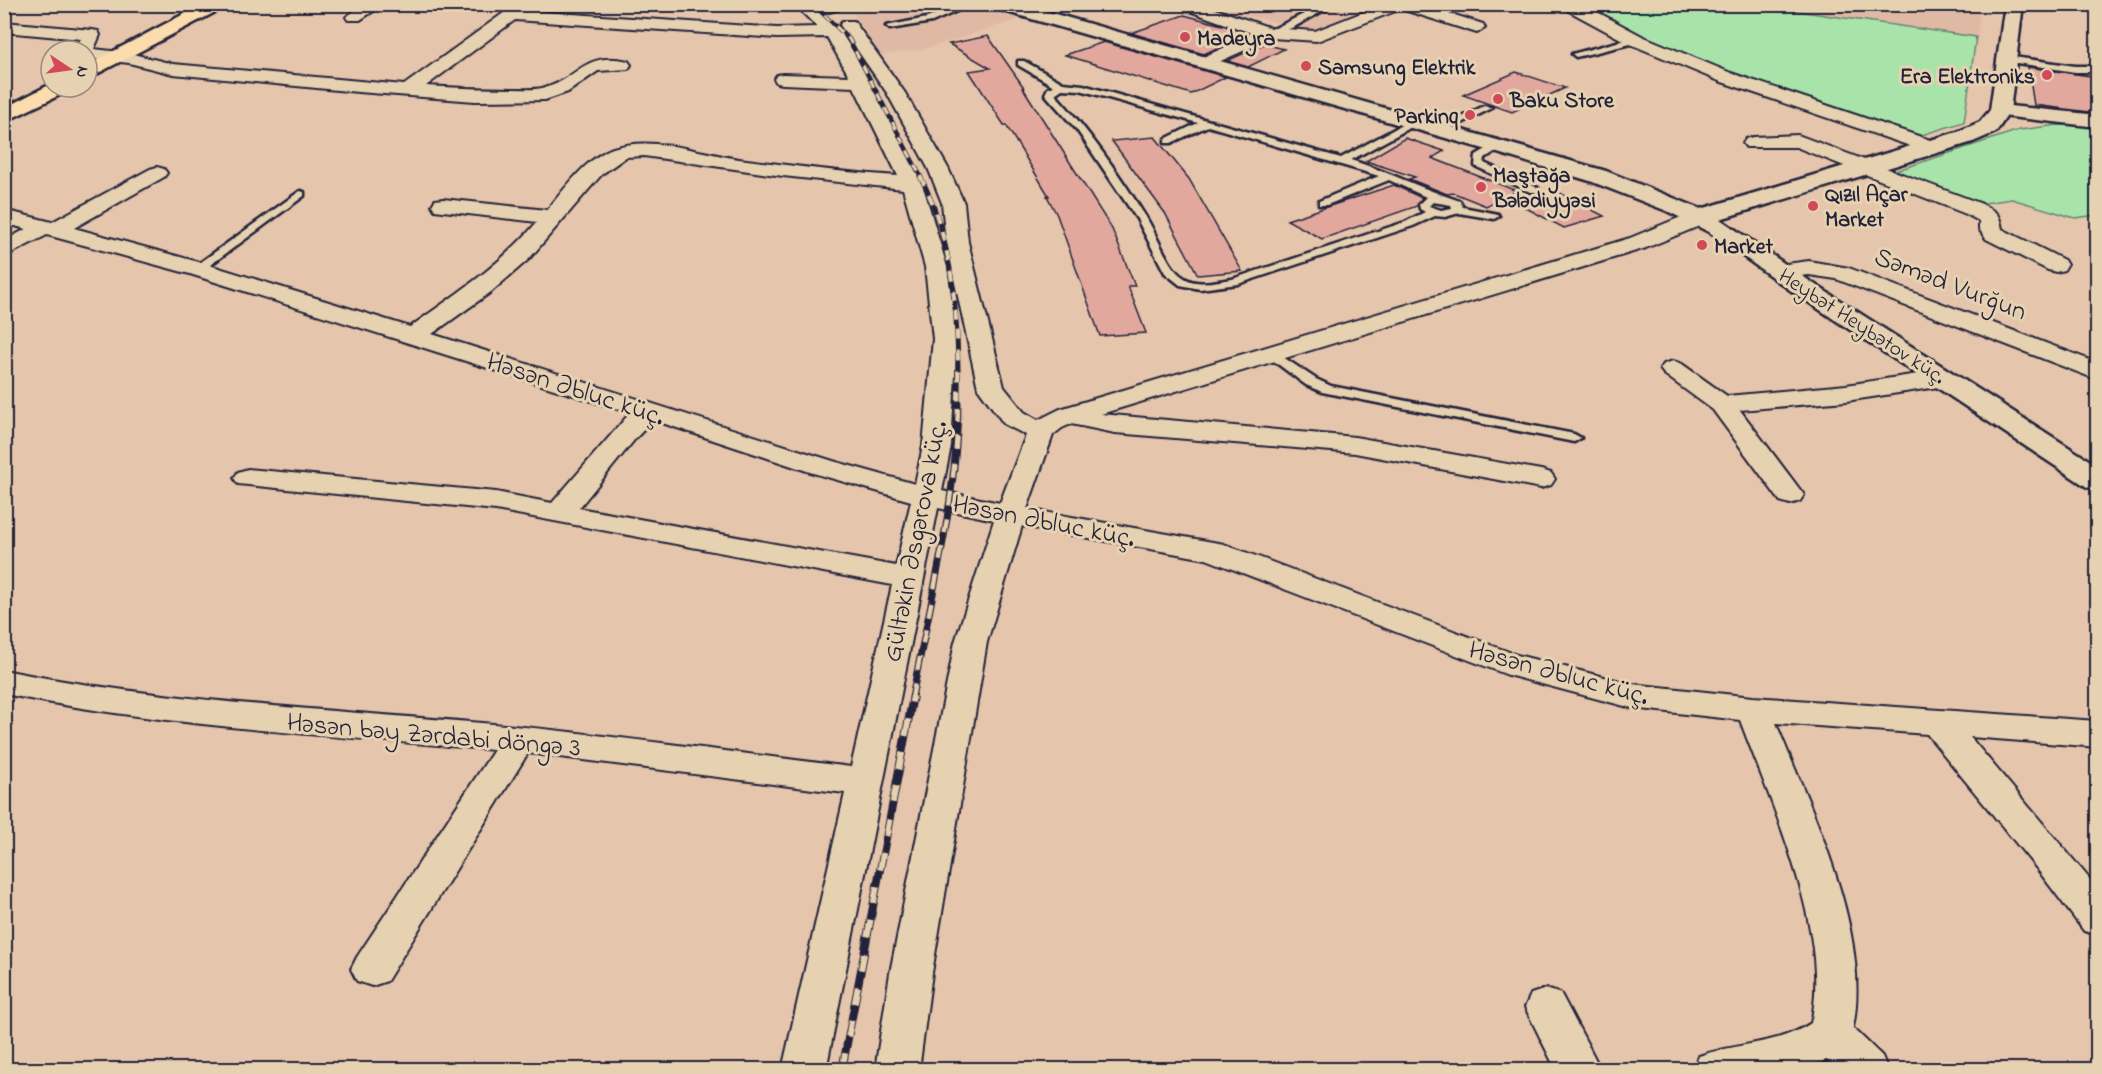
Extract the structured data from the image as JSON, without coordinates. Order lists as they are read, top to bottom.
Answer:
{
  "streets": {
    "main road": ["Heybət Heybətov küç."],
    "street": [
      "Səməd Vurğun",
      "Həsən Əbluc küç.",
      "Gültəkin Əsgərova küç.",
      "Həsən bəy Zərdabi döngə 3"
    ]
  },
  "crossings": [
    ["Səməd Vurğun", "Heybət Heybətov küç."],
    ["Həsən Əbluc küç.", "Gültəkin Əsgərova küç."],
    ["Gültəkin Əsgərova küç.", "Həsən bəy Zərdabi döngə 3"]
  ],
  "places": [
    "Madeyra",
    "Samsung Elektrik",
    "Era Elektroniks",
    "Baku Store",
    "Parkinq",
    "Maştağa Bələdiyyəsi",
    "Qızıl Açar Market",
    "Market"
  ],
  "north": "right"
}
